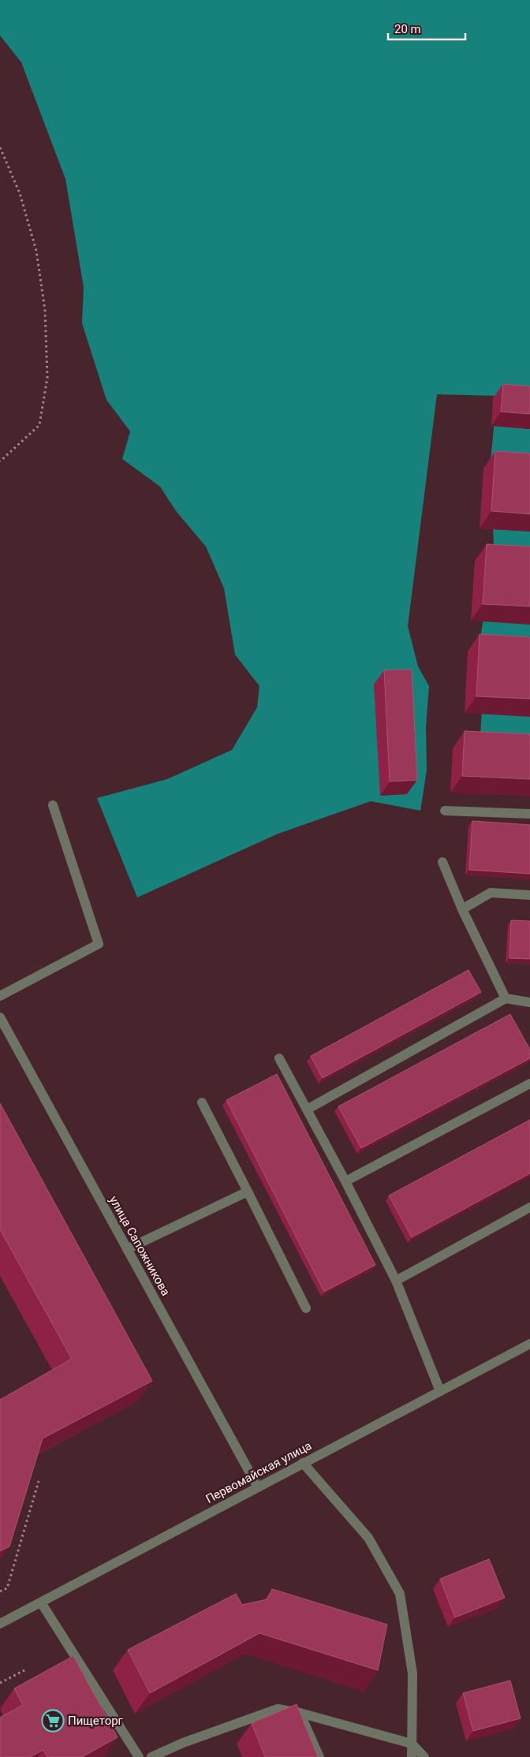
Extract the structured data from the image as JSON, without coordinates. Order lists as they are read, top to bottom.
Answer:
{
  "streets": {
    "street": ["улица Сапожникова", "Первомайская улица"]
  },
  "crossings": [
    ["улица Сапожникова", "Первомайская улица"]
  ],
  "places": {
    "supermarket": ["Пищеторг"]
  },
  "scale_bar": "20 m"
}
